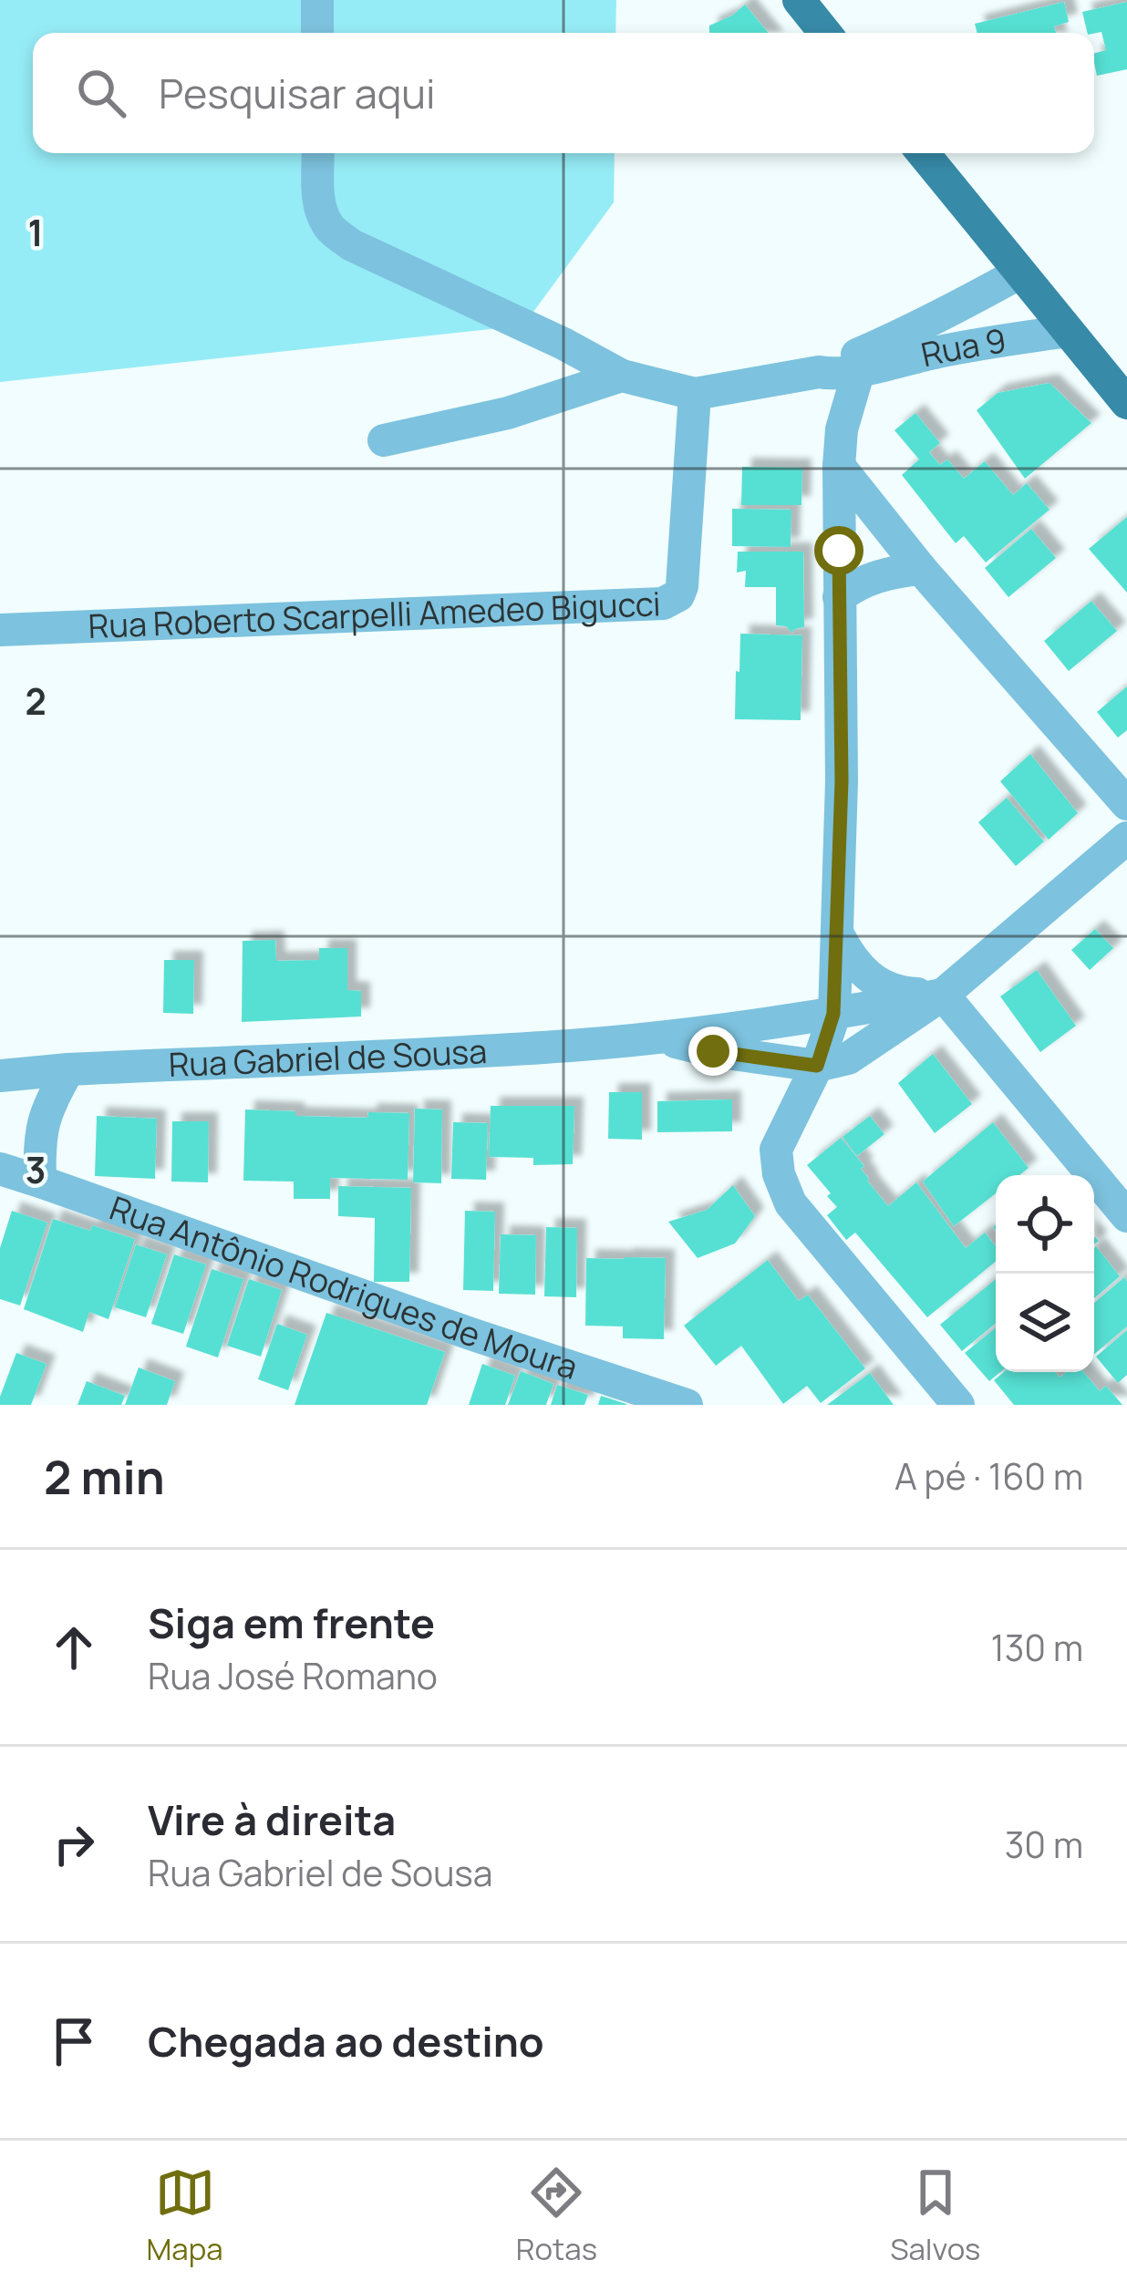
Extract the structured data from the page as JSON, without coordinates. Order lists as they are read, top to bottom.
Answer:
{
  "streets": {
    "street": [
      "Rua 9",
      "Rua Roberto Scarpelli Amedeo Bigucci",
      "Rua Gabriel de Sousa",
      "Rua Antônio Rodrigues de Moura"
    ]
  },
  "page": {
    "search": "Pesquisar aqui",
    "heading": ["2 min", "A pé · 160 m"],
    "list": [
      ["Siga em frente", "Rua José Romano", "130 m"],
      ["Vire à direita", "Rua Gabriel de Sousa", "30 m"],
      "Chegada ao destino"
    ],
    "nav": ["Mapa", "Rotas", "Salvos"]
  },
  "grid": {
    "rows": ["1", "2", "3"]
  }
}
